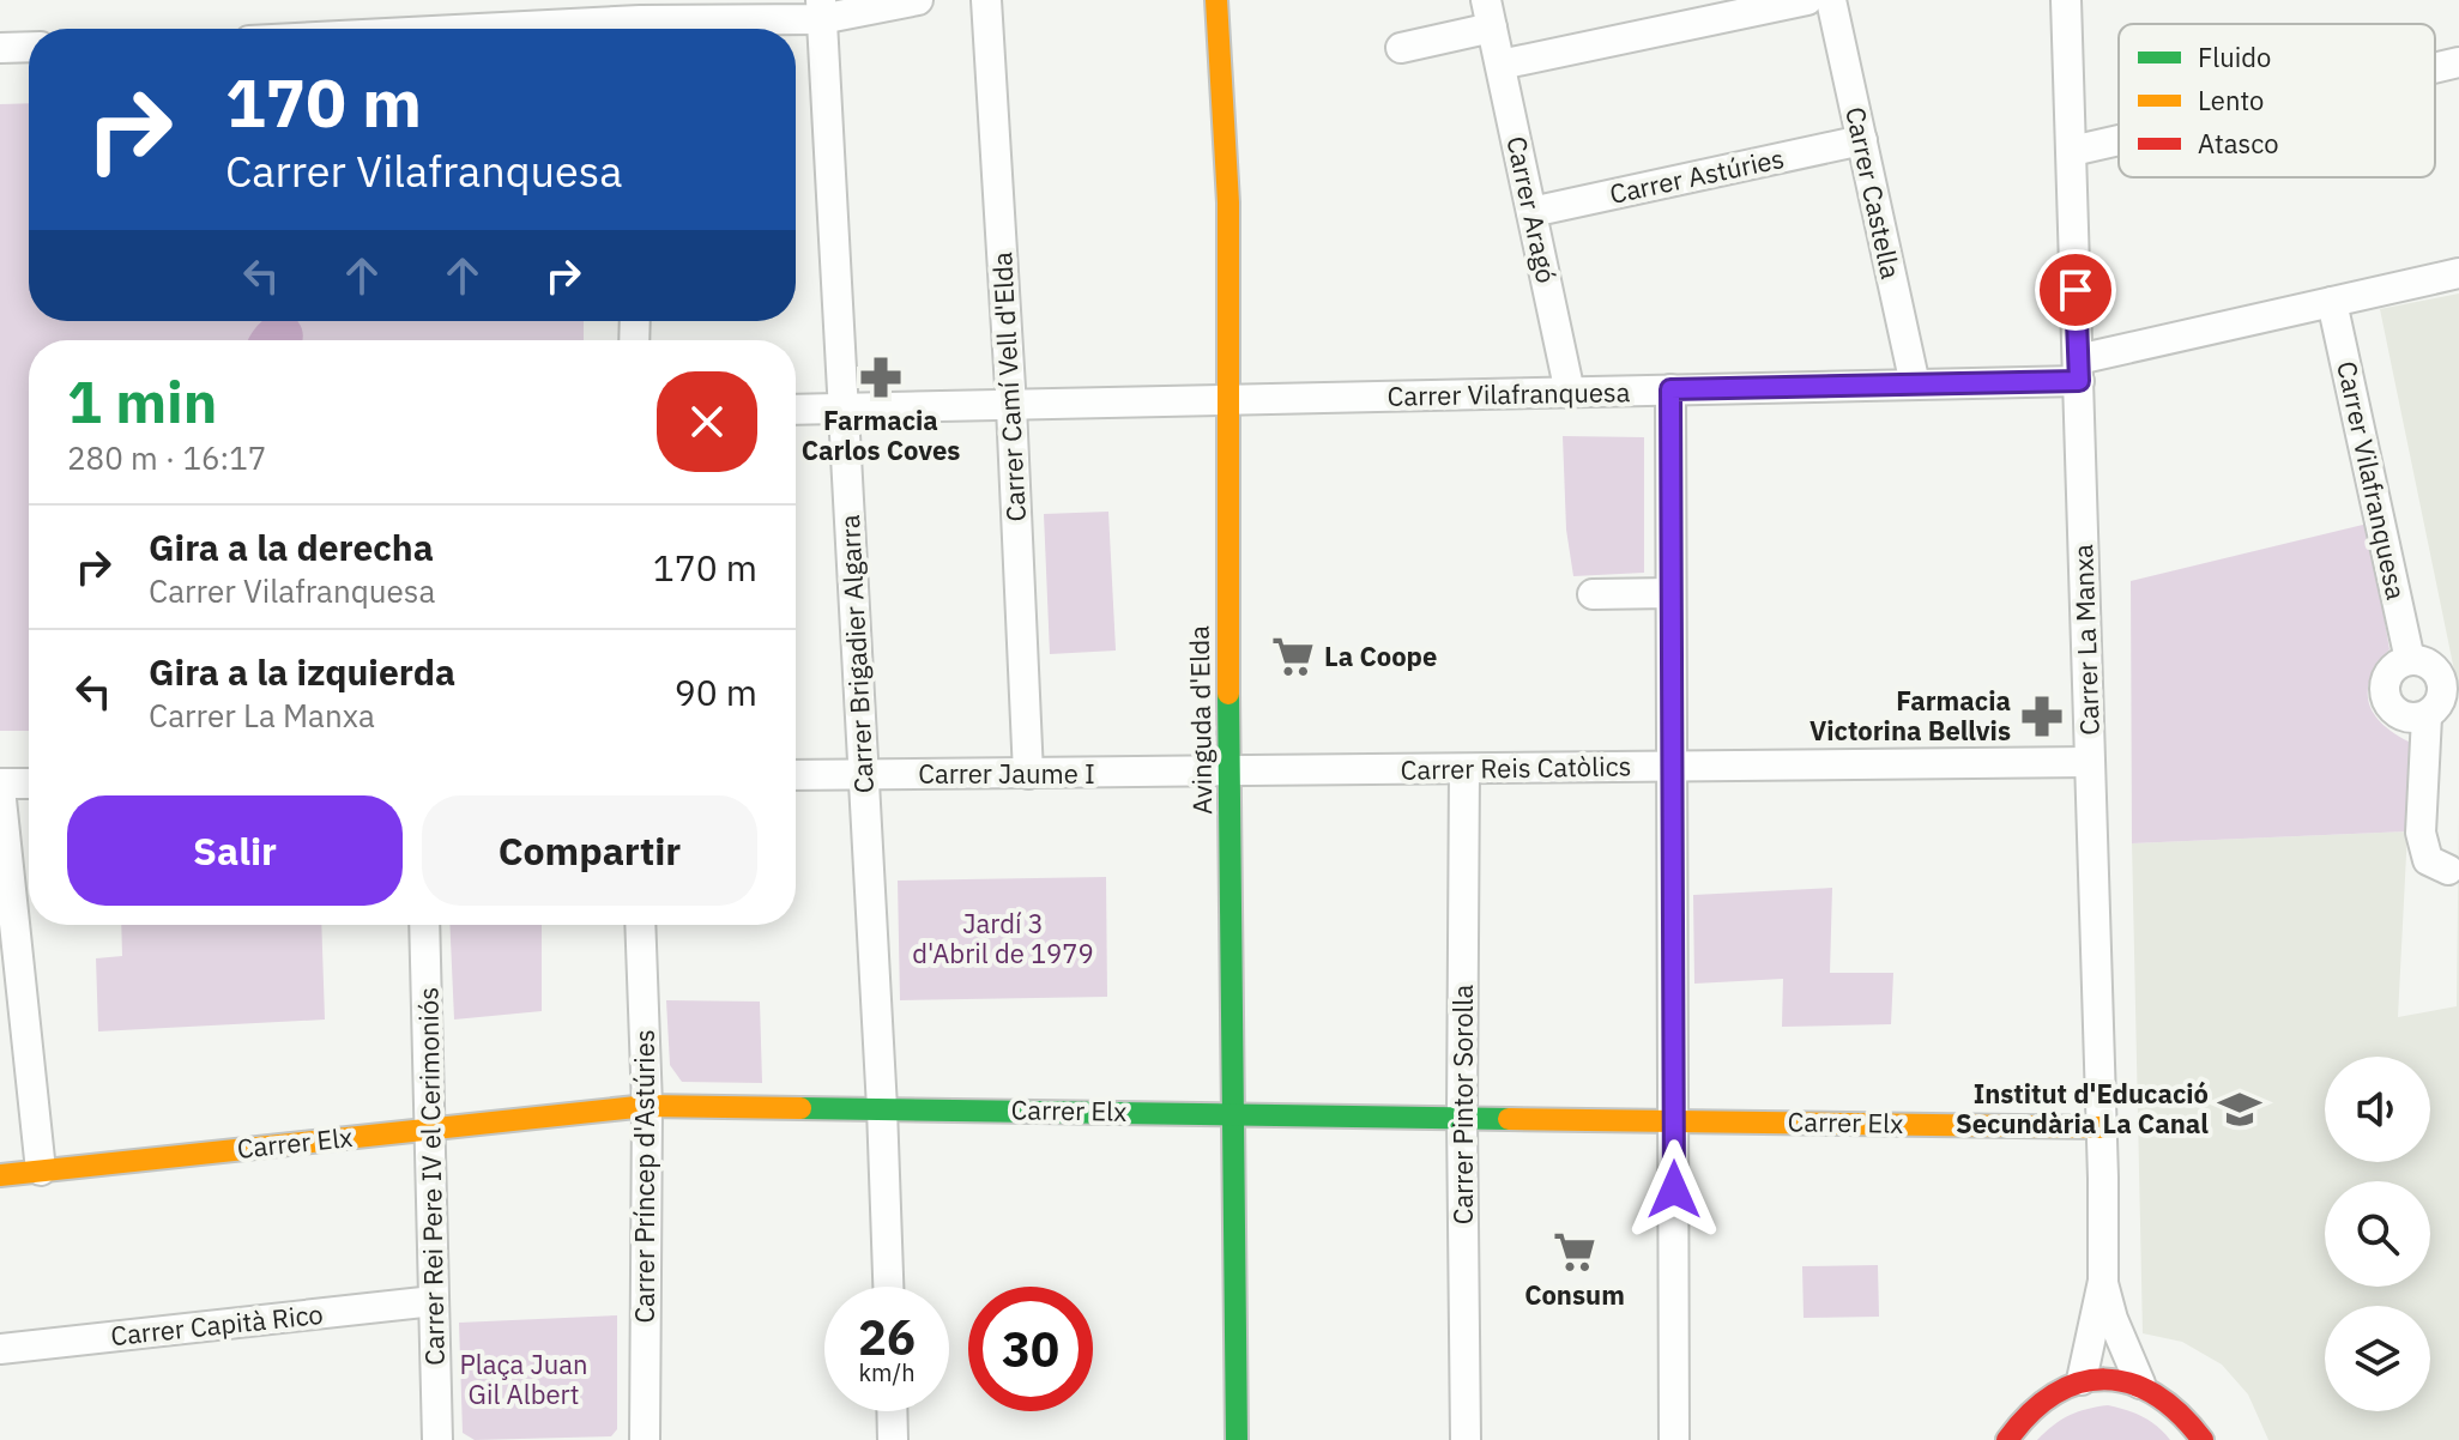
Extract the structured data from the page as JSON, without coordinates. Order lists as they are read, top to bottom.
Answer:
{
  "streets": {
    "street": [
      "Carrer Astúries",
      "Carrer Castella",
      "Carrer Aragó",
      "Carrer Camí Vell d'Elda",
      "Carrer Vilafranquesa",
      "Carrer La Manxa",
      "Carrer Brigadier Algarra",
      "Avinguda d'Elda",
      "Carrer Reis Catòlics",
      "Carrer Jaume I",
      "Carrer Pintor Sorolla",
      "Carrer Elx",
      "Carrer Rei Pere IV el Cerimoniós",
      "Carrer Príncep d'Astúries",
      "Carrer Capità Rico"
    ]
  },
  "crossings": [
    ["Carrer Astúries", "Carrer Castella"],
    ["Carrer Astúries", "Carrer Aragó"],
    ["Carrer Castella", "Carrer Vilafranquesa"],
    ["Carrer Aragó", "Carrer Vilafranquesa"],
    ["Carrer Camí Vell d'Elda", "Carrer Vilafranquesa"],
    ["Carrer Camí Vell d'Elda", "Carrer Jaume I"],
    ["Carrer Vilafranquesa", "Carrer La Manxa"],
    ["Carrer Vilafranquesa", "Carrer Brigadier Algarra"],
    ["Carrer Vilafranquesa", "Avinguda d'Elda"],
    ["Carrer La Manxa", "Carrer Reis Catòlics"],
    ["Carrer La Manxa", "Carrer Elx"],
    ["Carrer Brigadier Algarra", "Carrer Jaume I"],
    ["Carrer Brigadier Algarra", "Carrer Elx"],
    ["Avinguda d'Elda", "Carrer Reis Catòlics"],
    ["Avinguda d'Elda", "Carrer Jaume I"],
    ["Avinguda d'Elda", "Carrer Elx"],
    ["Carrer Reis Catòlics", "Carrer Jaume I"],
    ["Carrer Reis Catòlics", "Carrer Pintor Sorolla"],
    ["Carrer Pintor Sorolla", "Carrer Elx"],
    ["Carrer Elx", "Carrer Rei Pere IV el Cerimoniós"],
    ["Carrer Elx", "Carrer Príncep d'Astúries"],
    ["Carrer Rei Pere IV el Cerimoniós", "Carrer Capità Rico"]
  ],
  "parks": ["Jardí 3 d'Abril de 1979", "Plaça Juan Gil Albert"],
  "places": {
    "pharmacy": ["Farmacia Carlos Coves", "Farmacia Victorina Bellvis"],
    "supermarket": ["La Coope", "Consum"],
    "school or university": ["Institut d'Educació Secundària La Canal"]
  },
  "legend": ["Fluido", "Lento", "Atasco"],
  "page": {
    "turn": ["170 m", "Carrer Vilafranquesa"],
    "heading": ["1 min", "280 m · 16:17"],
    "list": [
      {
        "name": "Gira a la derecha",
        "note": "Carrer Vilafranquesa",
        "value": "170 m"
      },
      {
        "name": "Gira a la izquierda",
        "note": "Carrer La Manxa",
        "value": "90 m"
      }
    ],
    "buttons": ["Salir", "Compartir"],
    "speed": "26 km/h",
    "limit": "30"
  }
}
